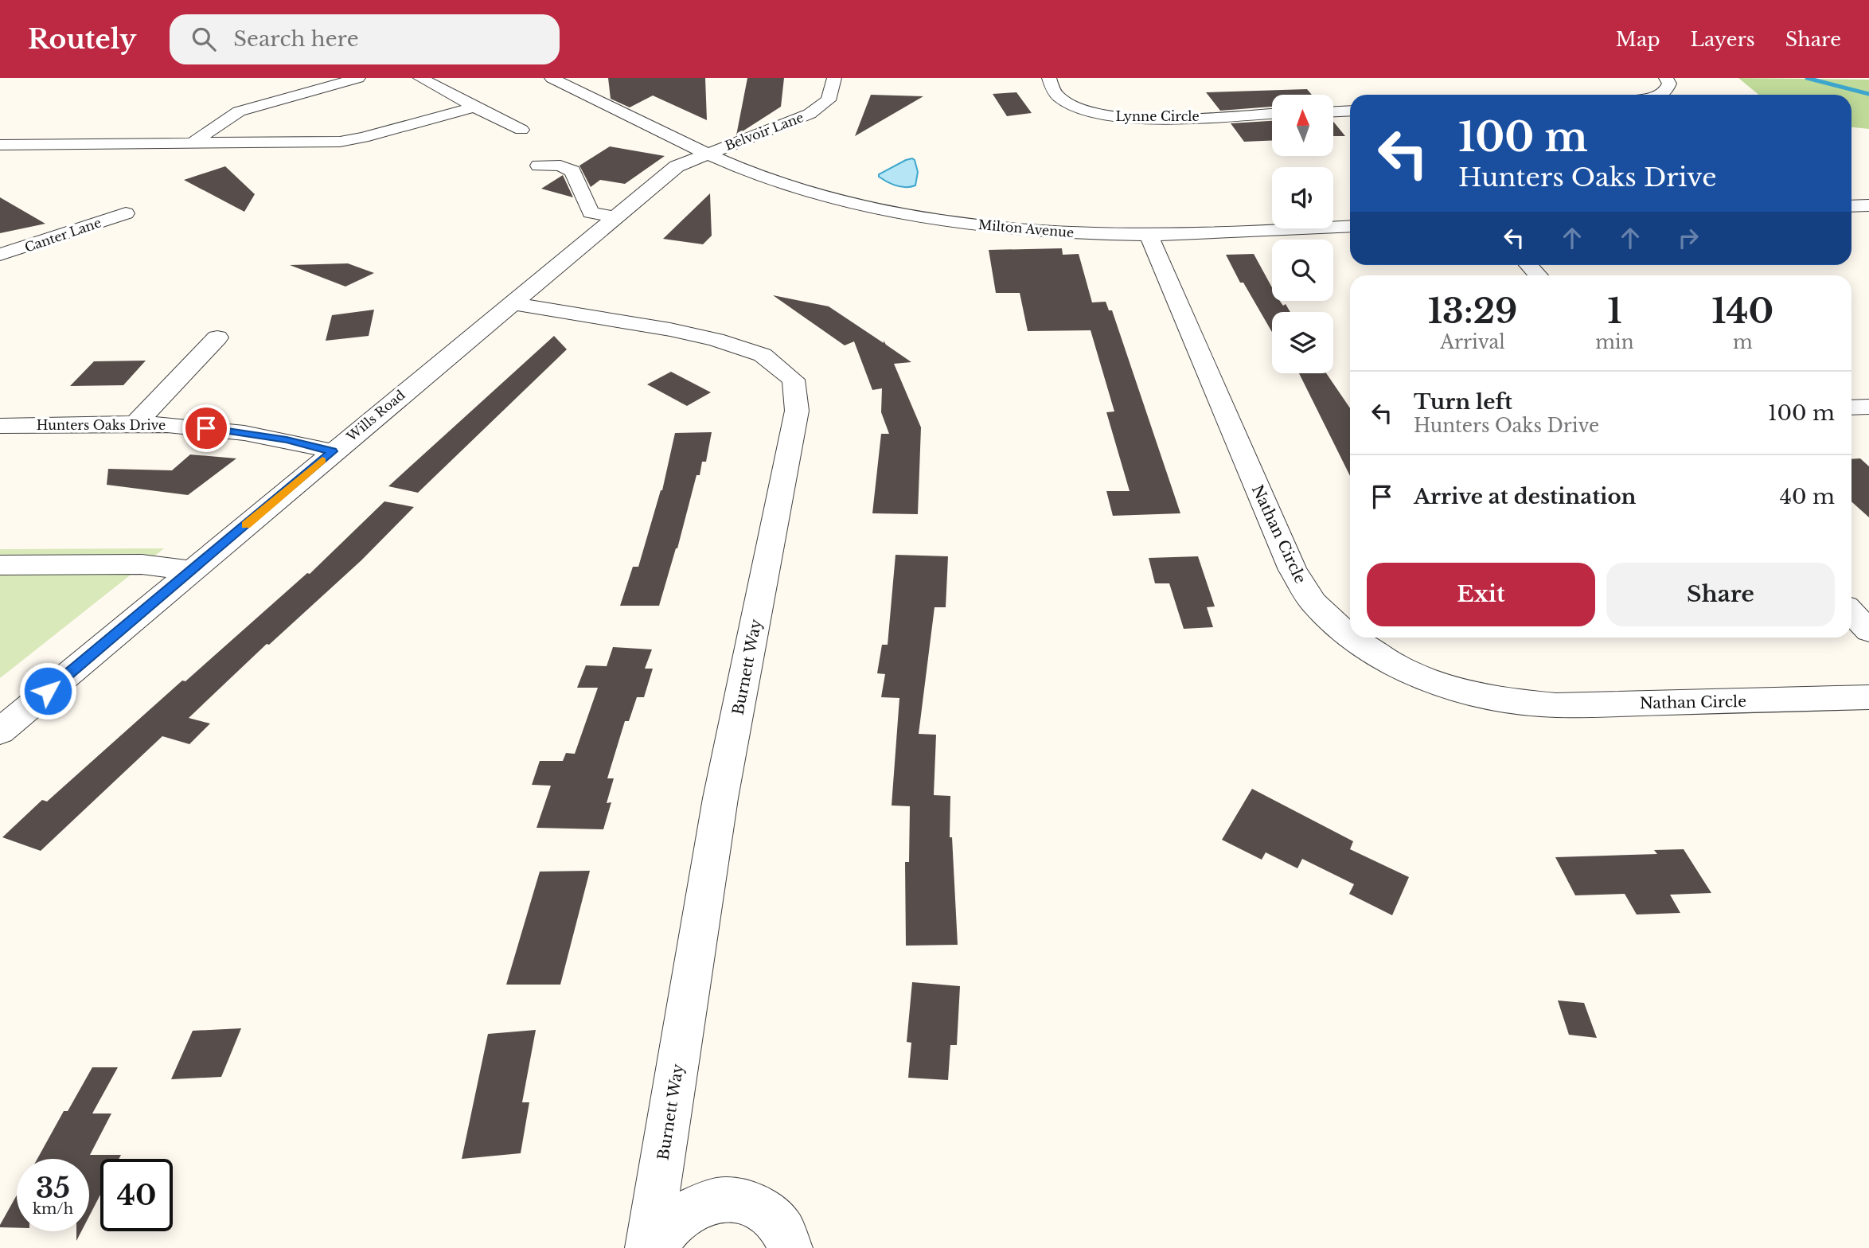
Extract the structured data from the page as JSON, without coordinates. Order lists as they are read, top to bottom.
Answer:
{
  "streets": {
    "street": [
      "Lynne Circle",
      "Belvoir Lane",
      "Milton Avenue",
      "Canter Lane",
      "Wills Road",
      "Hunters Oaks Drive",
      "Nathan Circle",
      "Burnett Way"
    ]
  },
  "crossings": [
    ["Belvoir Lane", "Milton Avenue"],
    ["Belvoir Lane", "Wills Road"],
    ["Milton Avenue", "Wills Road"],
    ["Milton Avenue", "Nathan Circle"],
    ["Wills Road", "Hunters Oaks Drive"],
    ["Wills Road", "Burnett Way"]
  ],
  "north": "top",
  "page": {
    "header": "Routely",
    "search": "Search here",
    "nav": ["Map", "Layers", "Share"],
    "turn": ["100 m", "Hunters Oaks Drive"],
    "eta": [
      "13:29",
      "Arrival",
      "1",
      "min",
      "140",
      "m"
    ],
    "list": [
      {
        "name": "Turn left",
        "note": "Hunters Oaks Drive",
        "value": "100 m"
      },
      {
        "name": "Arrive at destination",
        "value": "40 m"
      }
    ],
    "buttons": ["Exit", "Share"],
    "speed": "35 km/h",
    "limit": "40"
  }
}
